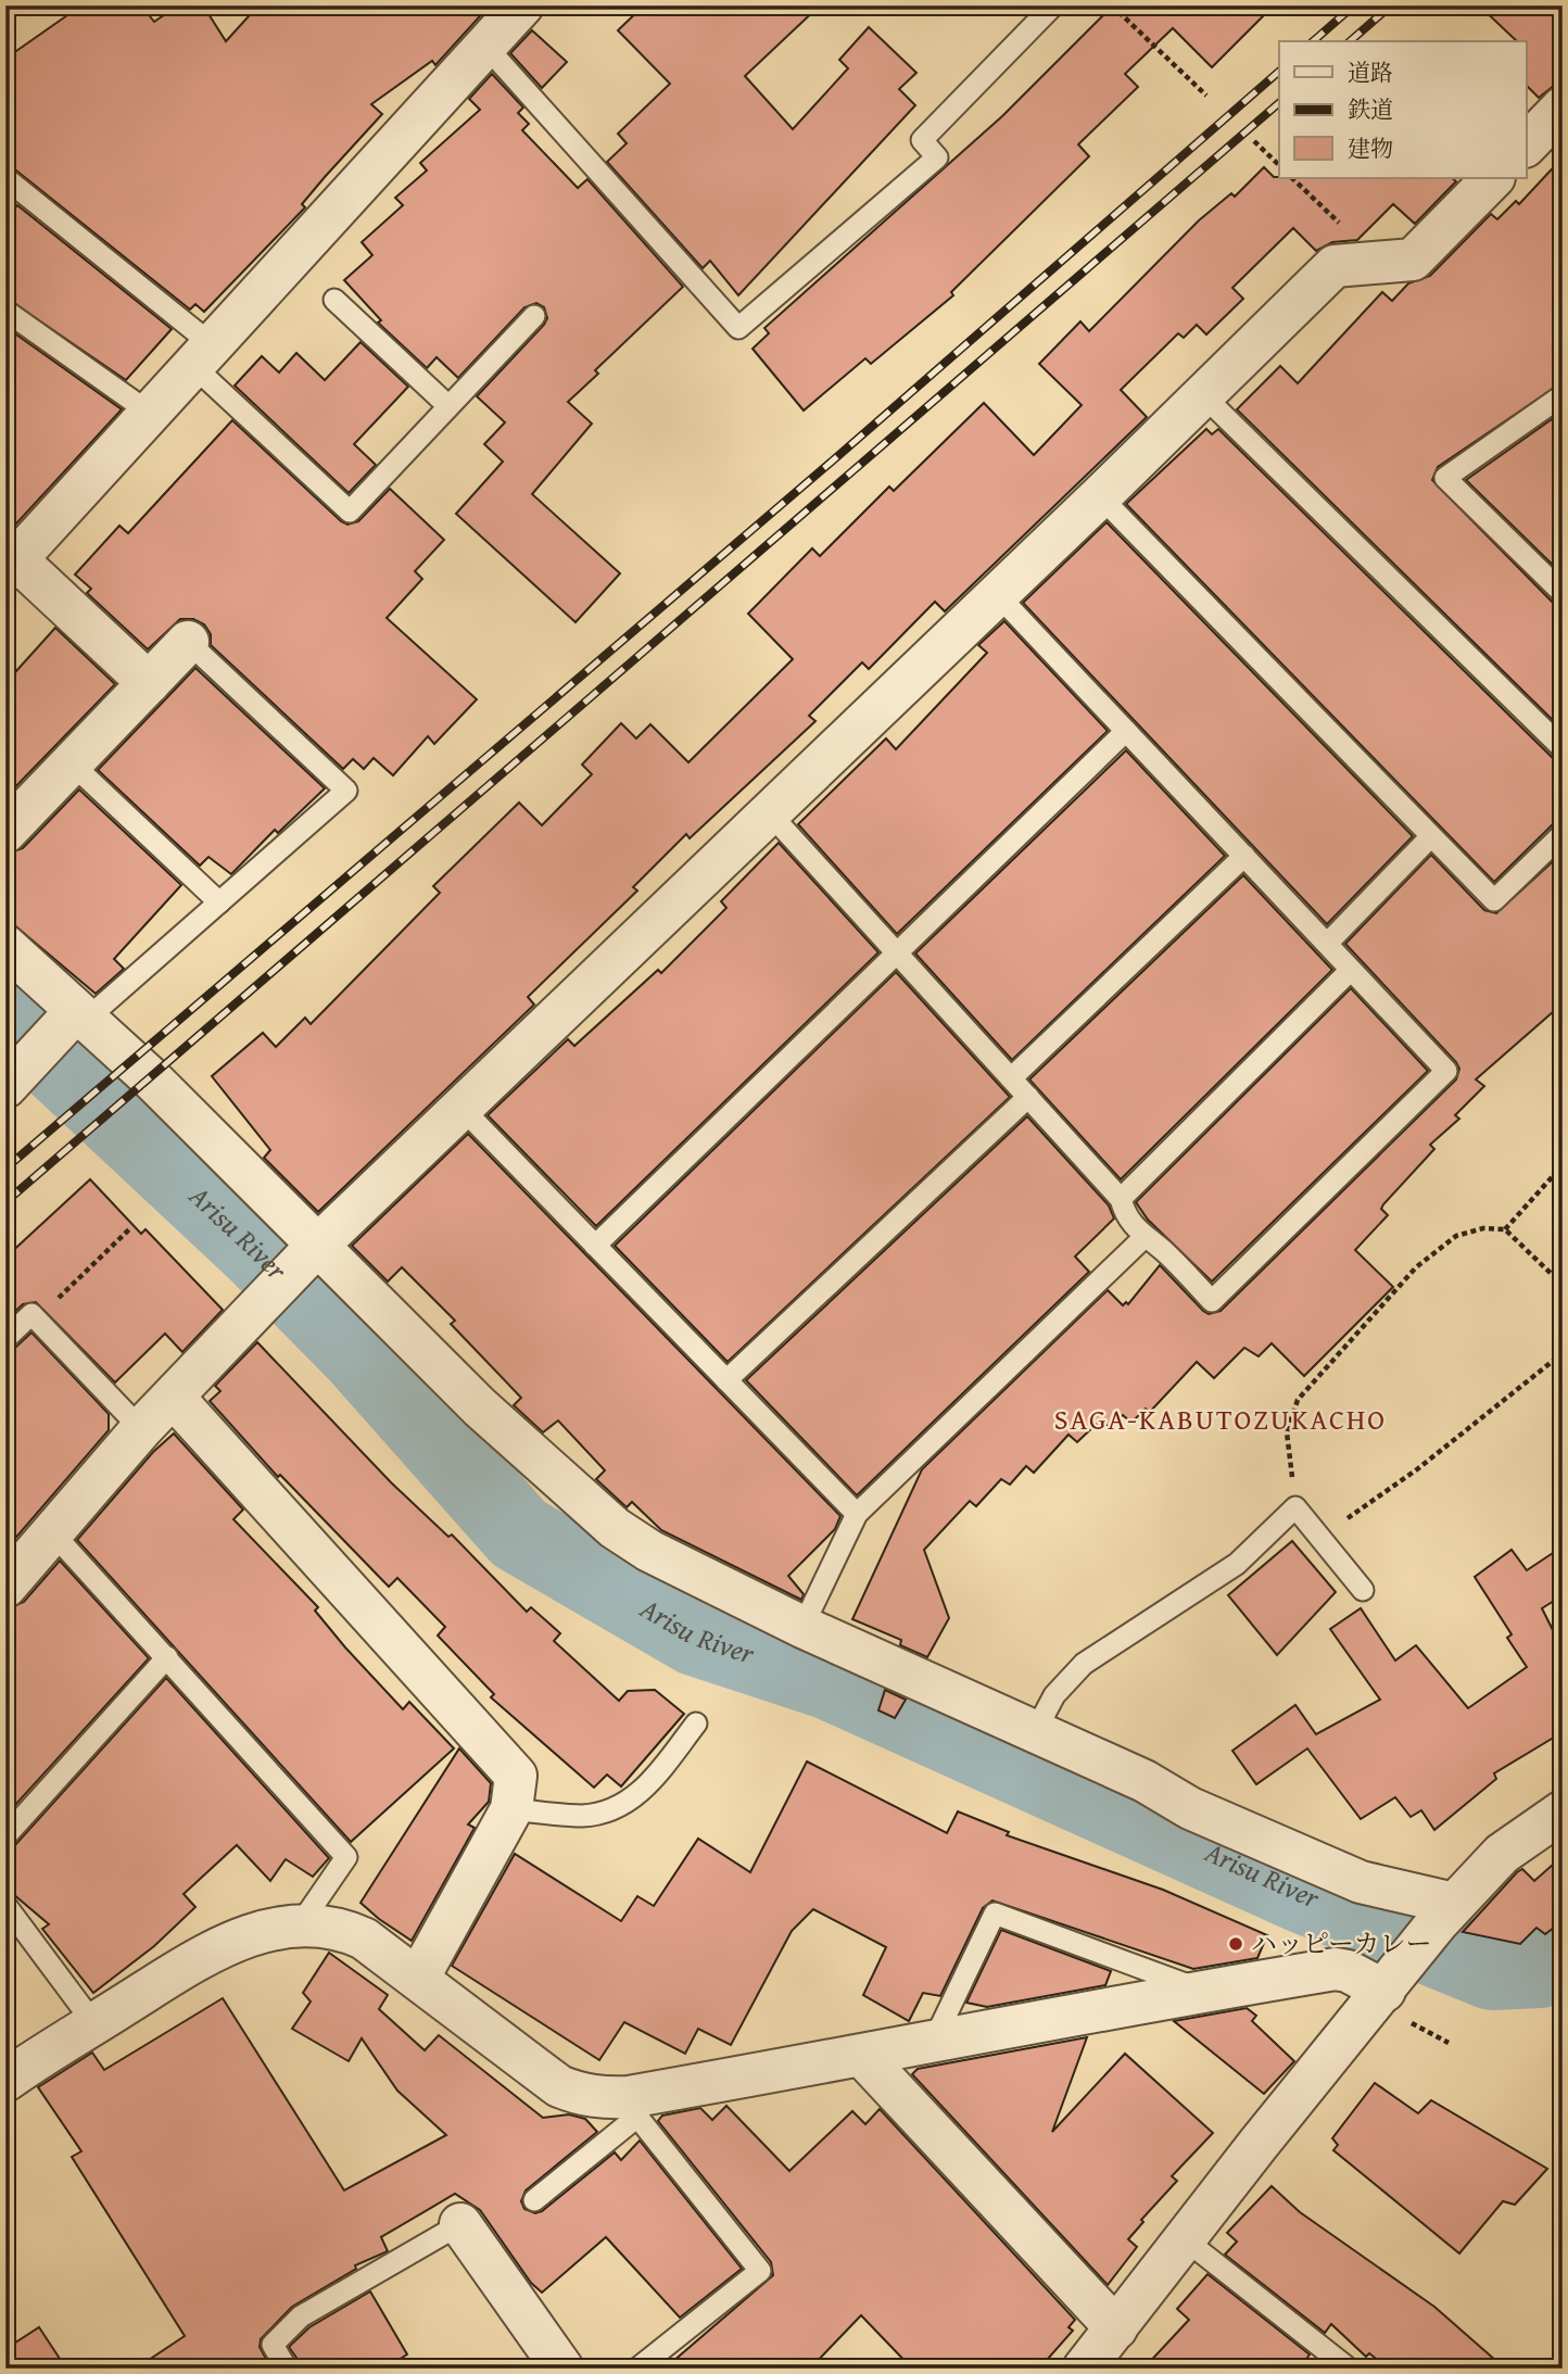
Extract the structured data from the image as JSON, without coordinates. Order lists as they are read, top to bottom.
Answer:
{
  "districts": ["SAGA-KABUTOZUKACHO"],
  "water": ["Arisu River"],
  "places": ["ハッピーカレー"],
  "legend": ["道路", "鉄道", "建物"]
}
